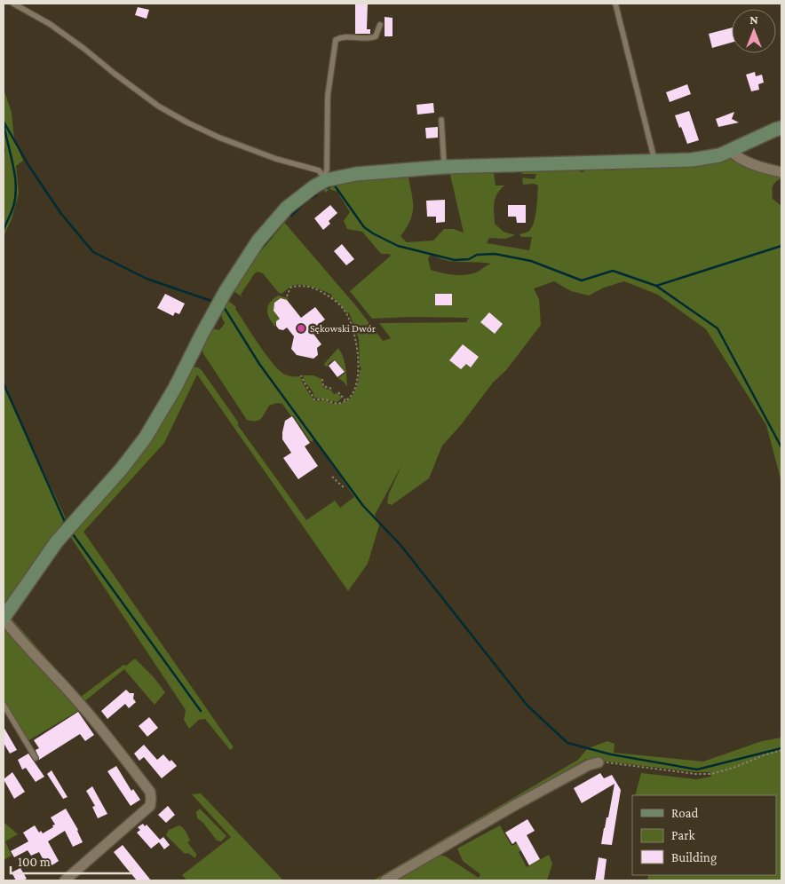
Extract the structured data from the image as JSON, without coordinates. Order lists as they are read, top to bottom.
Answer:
{
  "places": ["Sękowski Dwór"],
  "legend": ["Road", "Park", "Building"],
  "scale_bar": "100 m",
  "north": "top"
}
